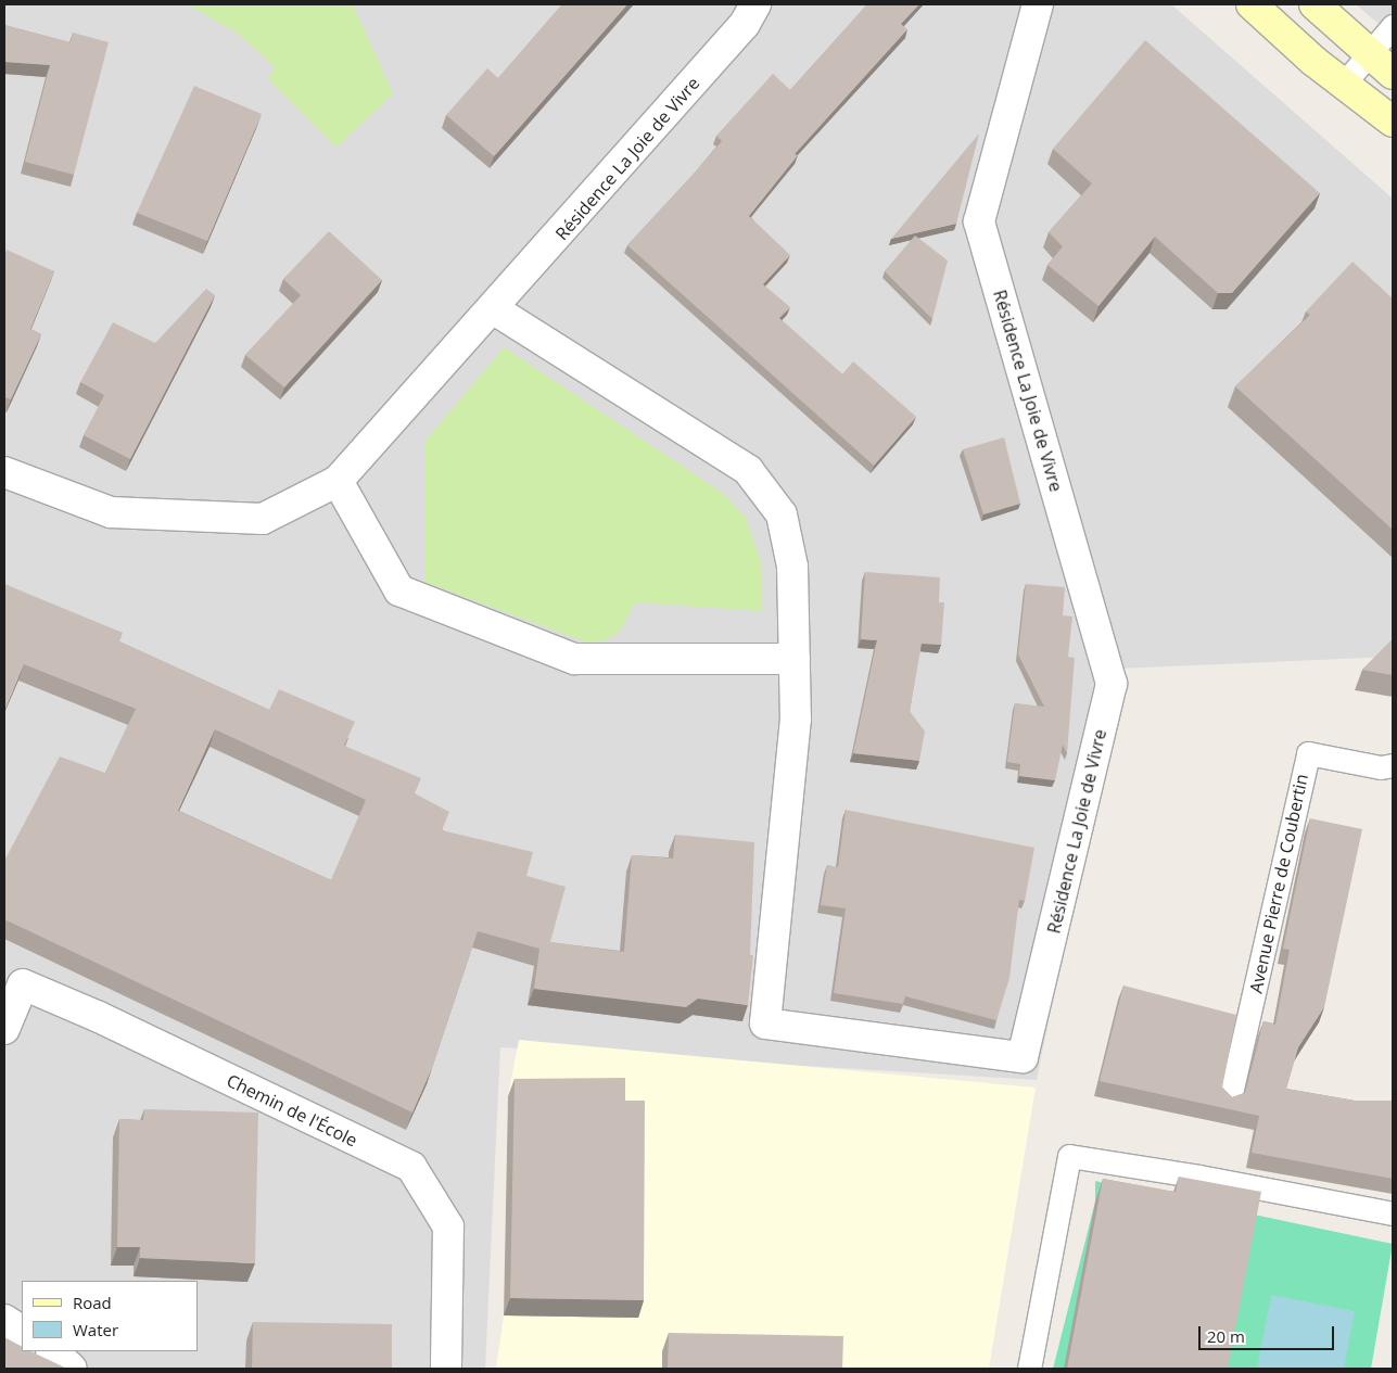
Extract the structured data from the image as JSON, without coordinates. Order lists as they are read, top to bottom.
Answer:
{
  "streets": {
    "street": ["Résidence La Joie de Vivre", "Chemin de l'École"],
    "lane": ["Avenue Pierre de Coubertin"]
  },
  "legend": ["Road", "Water"],
  "scale_bar": "20 m"
}
